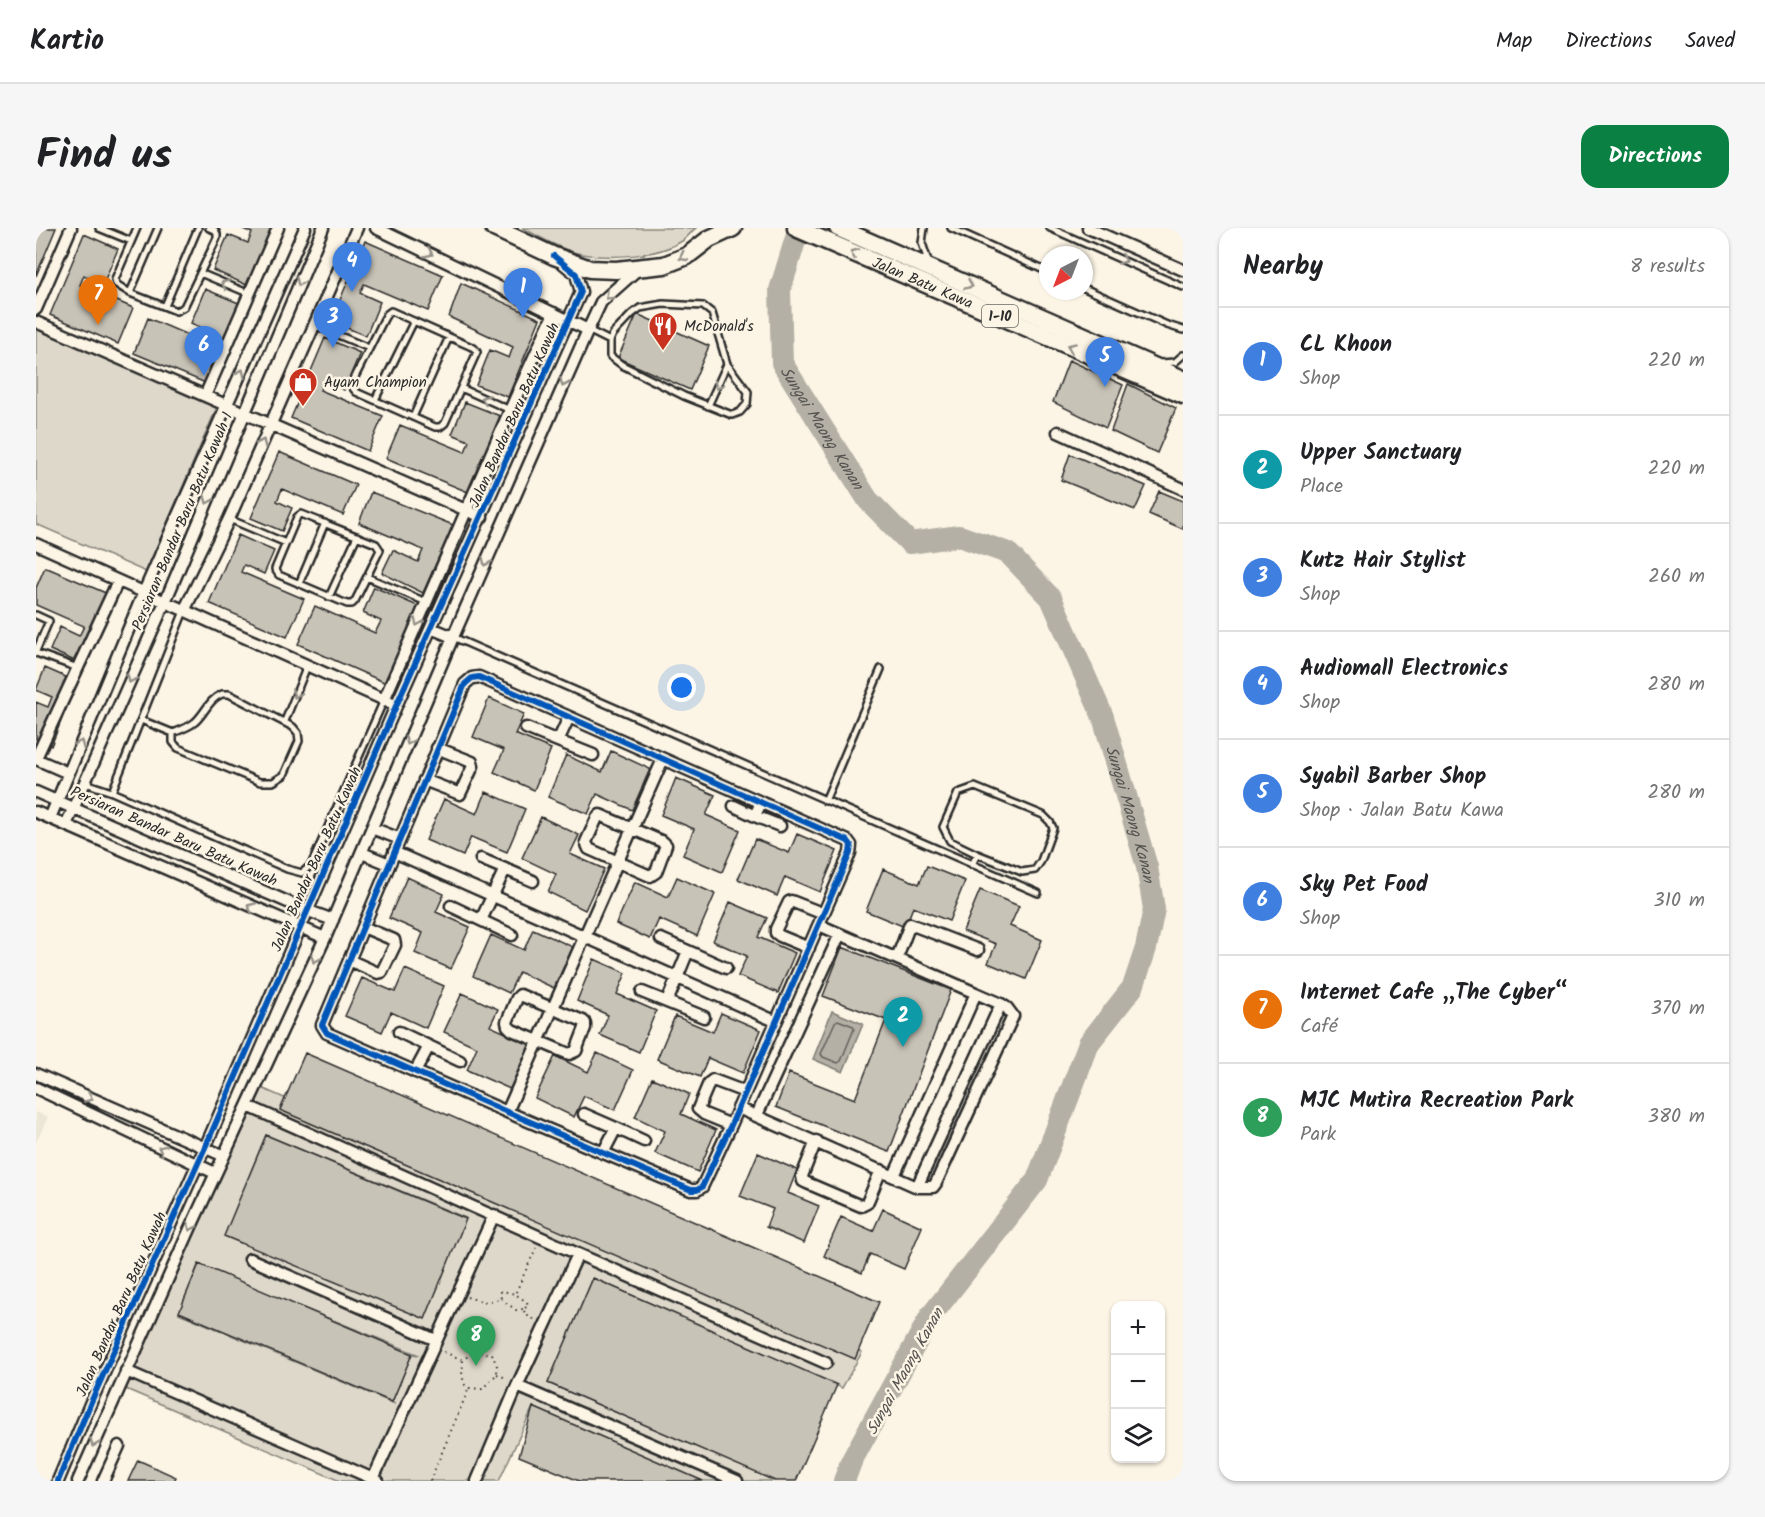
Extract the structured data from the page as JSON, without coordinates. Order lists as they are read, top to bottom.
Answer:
{
  "streets": {
    "highway": ["Jalan Batu Kawa", "1-10"],
    "street": ["Jalan Bandar Baru Batu Kawah", "Persiaran Bandar Baru Batu Kawah 1", "Persiaran Bandar Baru Batu Kawah"]
  },
  "crossings": [
    ["Jalan Bandar Baru Batu Kawah", "Persiaran Bandar Baru Batu Kawah"],
    ["Persiaran Bandar Baru Batu Kawah 1", "Persiaran Bandar Baru Batu Kawah"]
  ],
  "water": ["Sungai Maong Kanan"],
  "places": {
    "restaurant": ["McDonald's"],
    "shop": ["Ayam Champion"]
  },
  "north": "bottom left",
  "page": {
    "header": "Kartio",
    "nav": ["Map", "Directions", "Saved"],
    "title": "Find us",
    "buttons": "Directions",
    "heading": ["Nearby", "8 results"],
    "pins": [
      "4",
      "1",
      "7",
      "3",
      "6",
      "5",
      "2",
      "8"
    ],
    "list": [
      {
        "mark": "1",
        "name": "CL Khoon",
        "note": "Shop",
        "value": "220 m"
      },
      {
        "mark": "2",
        "name": "Upper Sanctuary",
        "note": "Place",
        "value": "220 m"
      },
      {
        "mark": "3",
        "name": "Kutz Hair Stylist",
        "note": "Shop",
        "value": "260 m"
      },
      {
        "mark": "4",
        "name": "Audiomall Electronics",
        "note": "Shop",
        "value": "280 m"
      },
      {
        "mark": "5",
        "name": "Syabil Barber Shop",
        "note": "Shop · Jalan Batu Kawa",
        "value": "280 m"
      },
      {
        "mark": "6",
        "name": "Sky Pet Food",
        "note": "Shop",
        "value": "310 m"
      },
      {
        "mark": "7",
        "name": "Internet Cafe „The Cyber“",
        "note": "Café",
        "value": "370 m"
      },
      {
        "mark": "8",
        "name": "MJC Mutira Recreation Park",
        "note": "Park",
        "value": "380 m"
      }
    ],
    "map_buttons": ["+", "−"]
  }
}
